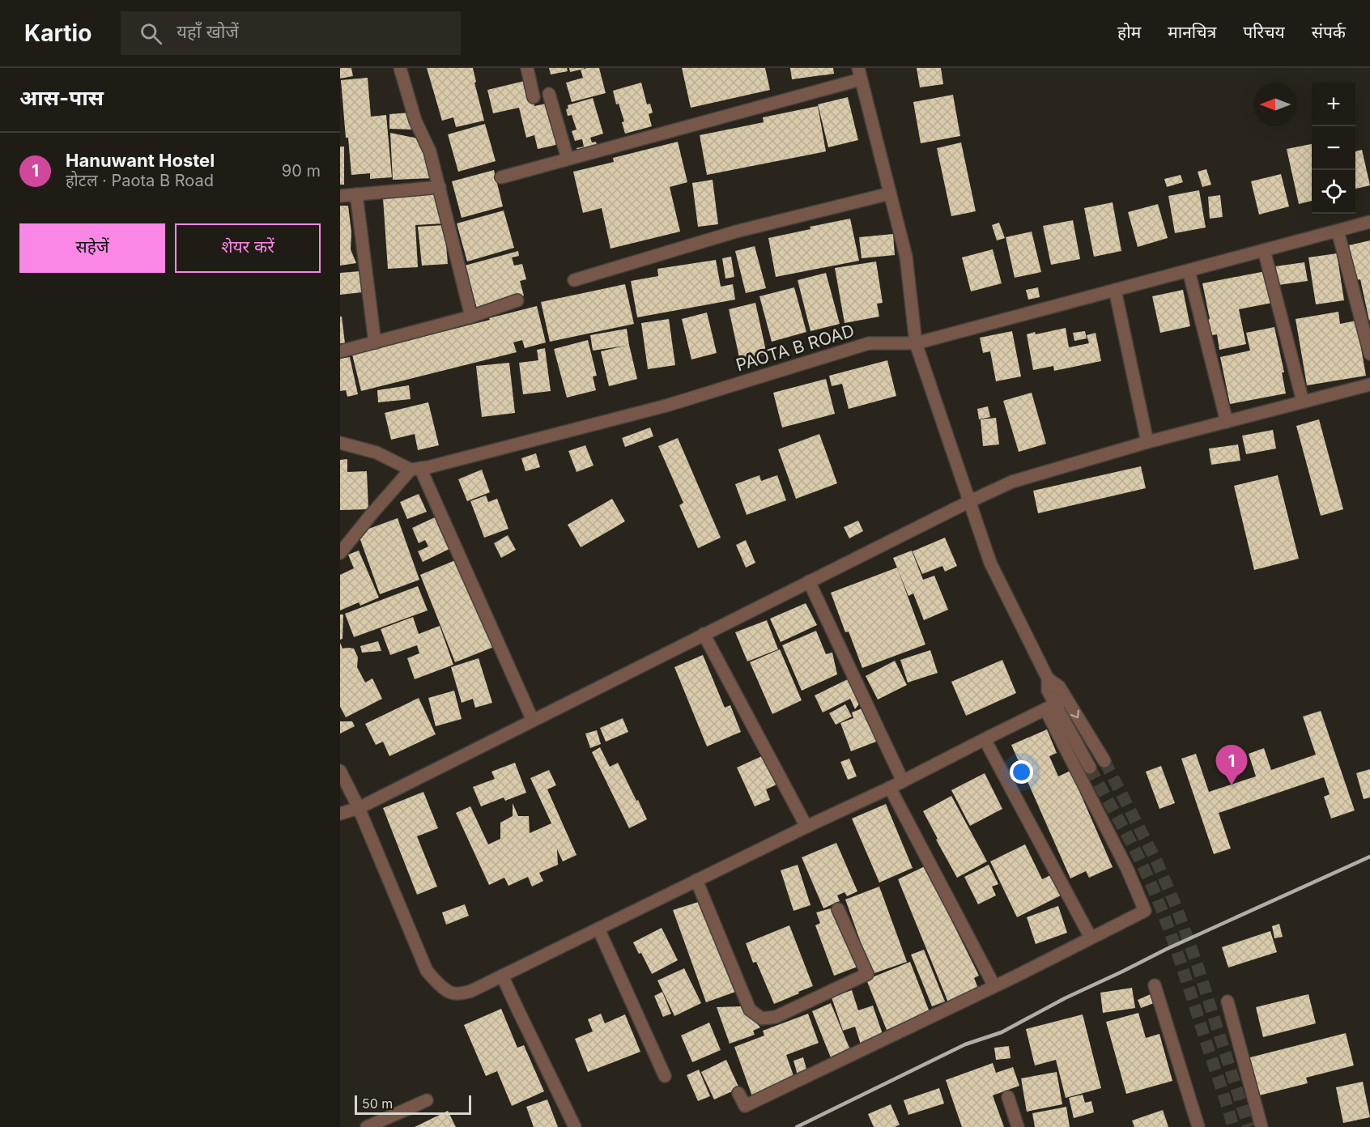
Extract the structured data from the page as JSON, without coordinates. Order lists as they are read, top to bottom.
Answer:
{
  "streets": {
    "street": ["PAOTA B ROAD"]
  },
  "scale_bar": "50 m",
  "north": "left",
  "page": {
    "header": "Kartio",
    "search": "यहाँ खोजें",
    "nav": [
      "होम",
      "मानचित्र",
      "परिचय",
      "संपर्क"
    ],
    "heading": "आस-पास",
    "map_buttons": ["+", "−"],
    "list": [
      {
        "mark": "1",
        "name": "Hanuwant Hostel",
        "note": "होटल · Paota B Road",
        "value": "90 m"
      }
    ],
    "buttons": ["सहेजें", "शेयर करें"],
    "pins": "1",
    "scale": "50 m"
  }
}
